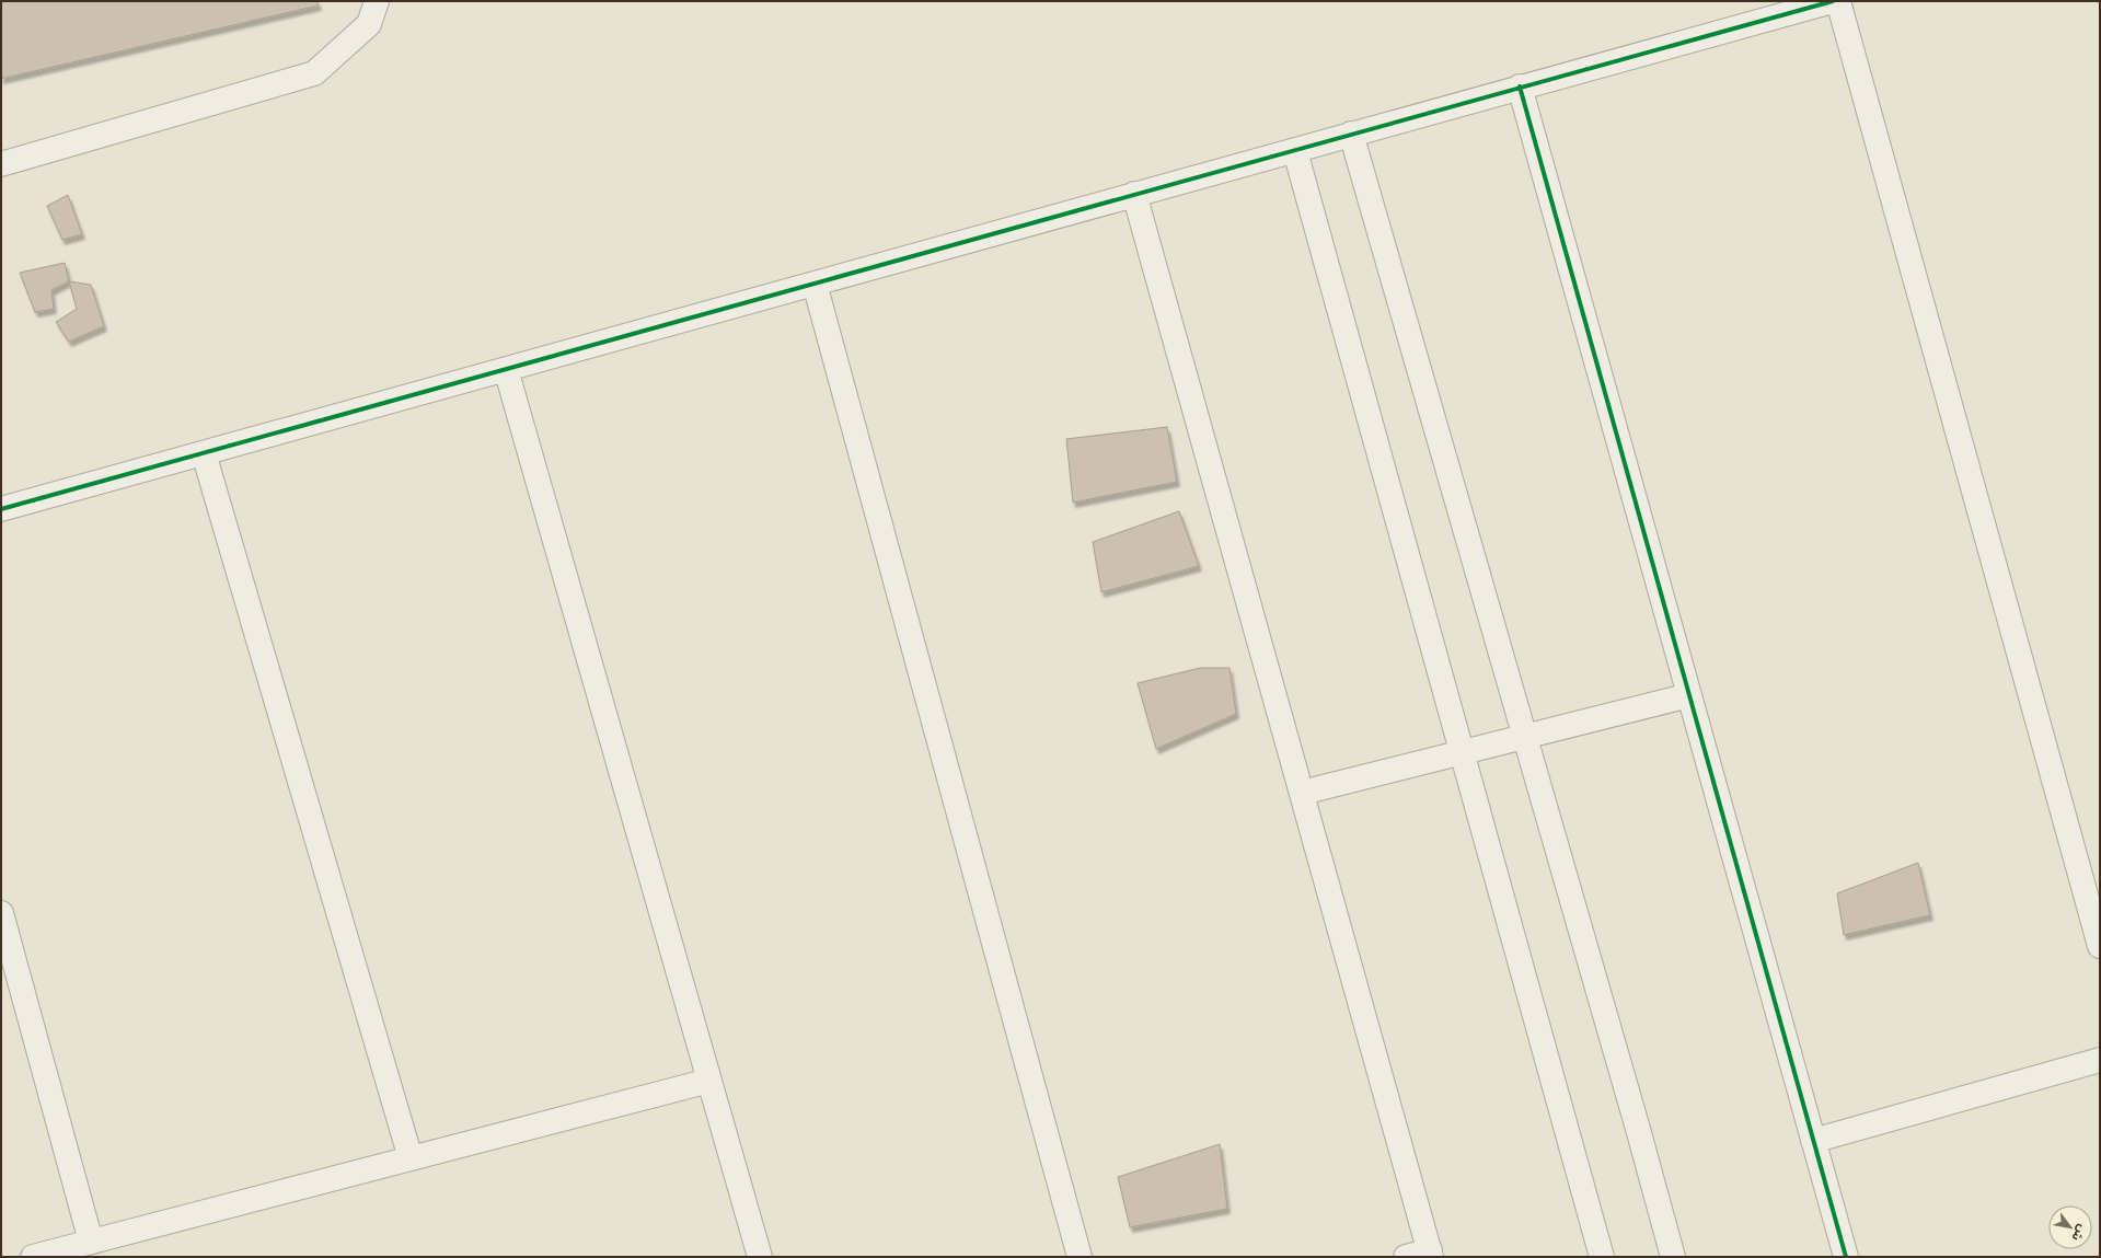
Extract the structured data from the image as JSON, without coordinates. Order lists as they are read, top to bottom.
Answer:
{
  "north": "bottom right"
}
